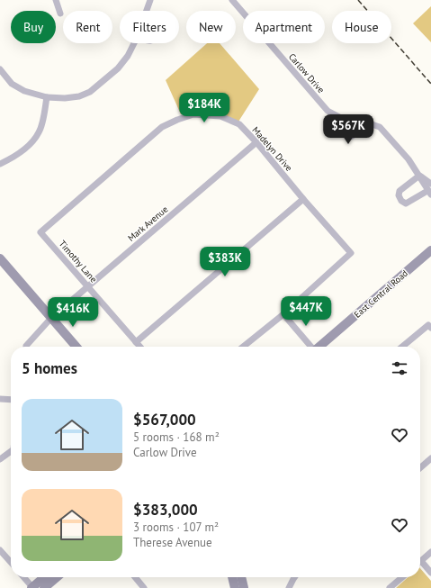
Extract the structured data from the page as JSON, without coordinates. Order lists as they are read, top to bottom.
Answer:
{
  "streets": {
    "main road": ["East Central Road"],
    "street": [
      "Carlow Drive",
      "Madelyn Drive",
      "Mark Avenue",
      "Timothy Lane"
    ]
  },
  "crossings": [
    ["Madelyn Drive", "Mark Avenue"],
    ["Madelyn Drive", "Timothy Lane"],
    ["Mark Avenue", "Timothy Lane"]
  ],
  "page": {
    "chip": [
      "Buy",
      "Rent",
      "Filters",
      "New",
      "Apartment",
      "House"
    ],
    "price": [
      "$184K",
      "$567K",
      "$383K",
      "$447K",
      "$416K"
    ],
    "heading": "5 homes",
    "list": [
      {
        "name": "$567,000",
        "note": "5 rooms · 168 m² · Carlow Drive"
      },
      {
        "name": "$383,000",
        "note": "3 rooms · 107 m² · Therese Avenue"
      }
    ]
  }
}
